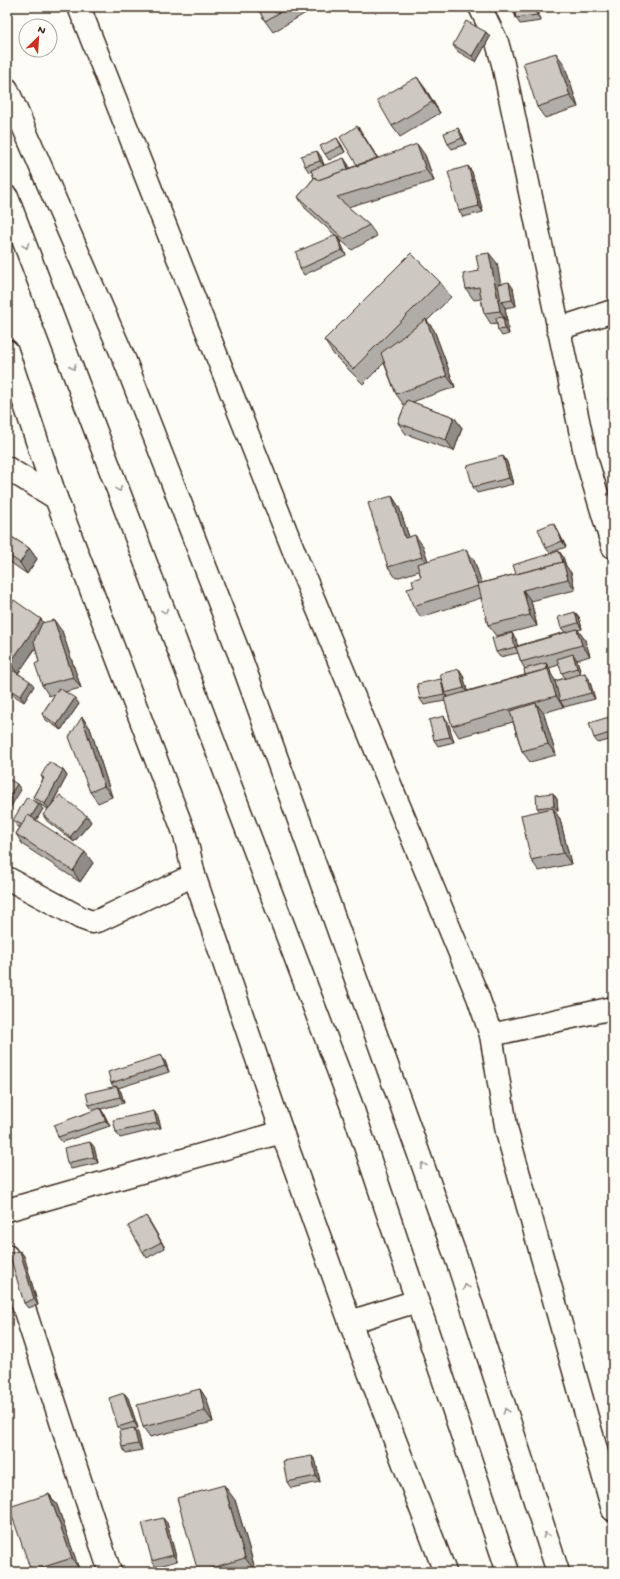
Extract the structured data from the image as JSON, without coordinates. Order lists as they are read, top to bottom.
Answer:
{
  "north": "top right"
}
